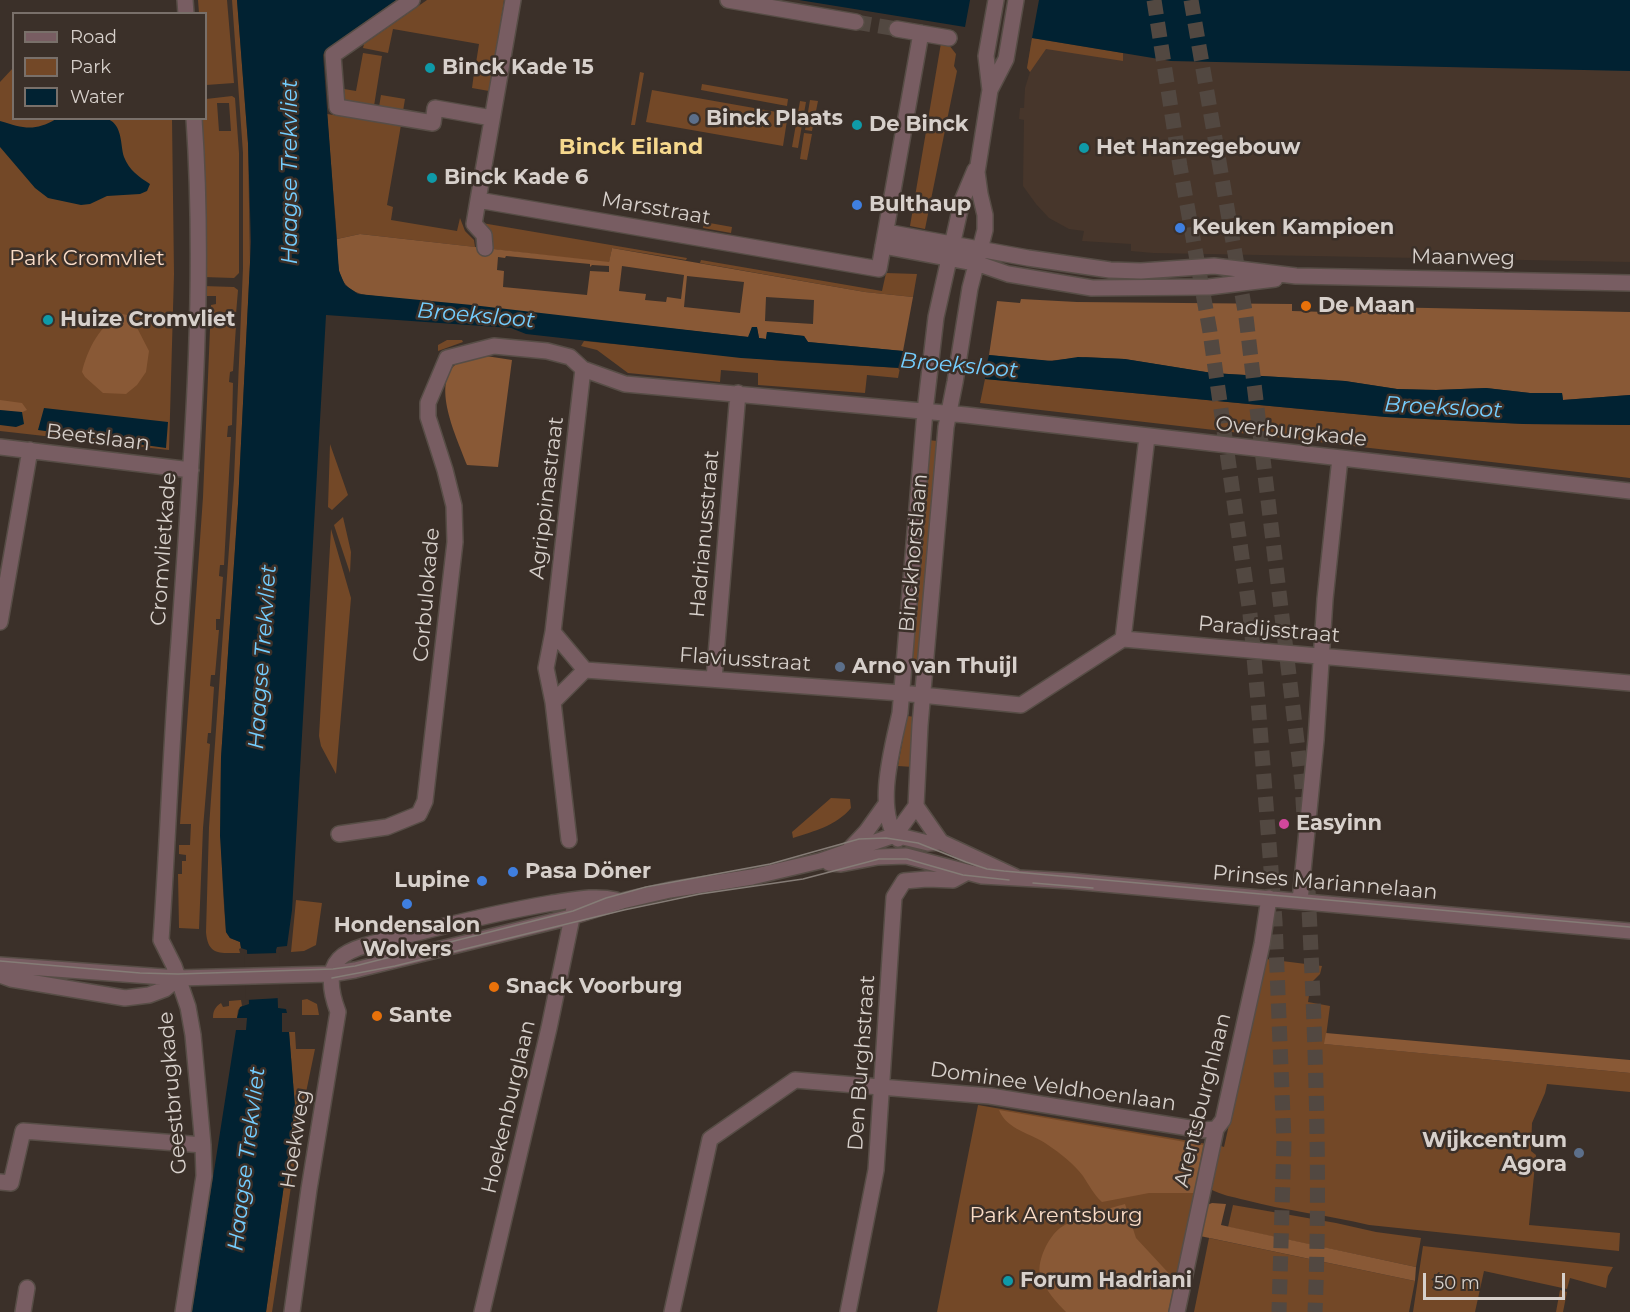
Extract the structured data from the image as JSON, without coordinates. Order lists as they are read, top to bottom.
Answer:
{
  "streets": {
    "street": [
      "Marsstraat",
      "Maanweg",
      "Overburgkade",
      "Beetslaan",
      "Agrippinastraat",
      "Hadrianusstraat",
      "Cromvlietkade",
      "Binckhorstlaan",
      "Corbulokade",
      "Paradijsstraat",
      "Flaviusstraat",
      "Prinses Mariannelaan",
      "Den Burghstraat",
      "Dominee Veldhoenlaan",
      "Geestbrugkade",
      "Arentsburghlaan",
      "Hoekenburglaan",
      "Hoekweg"
    ]
  },
  "crossings": [
    ["Maanweg", "Binckhorstlaan"],
    ["Overburgkade", "Binckhorstlaan"],
    ["Beetslaan", "Cromvlietkade"],
    ["Agrippinastraat", "Corbulokade"],
    ["Hadrianusstraat", "Corbulokade"],
    ["Hadrianusstraat", "Flaviusstraat"],
    ["Cromvlietkade", "Prinses Mariannelaan"],
    ["Cromvlietkade", "Geestbrugkade"],
    ["Binckhorstlaan", "Corbulokade"],
    ["Binckhorstlaan", "Flaviusstraat"],
    ["Binckhorstlaan", "Prinses Mariannelaan"],
    ["Prinses Mariannelaan", "Den Burghstraat"],
    ["Prinses Mariannelaan", "Geestbrugkade"],
    ["Prinses Mariannelaan", "Arentsburghlaan"],
    ["Prinses Mariannelaan", "Hoekenburglaan"],
    ["Prinses Mariannelaan", "Hoekweg"],
    ["Den Burghstraat", "Dominee Veldhoenlaan"],
    ["Dominee Veldhoenlaan", "Arentsburghlaan"]
  ],
  "districts": ["Binck Eiland"],
  "water": ["Haagse Trekvliet", "Broeksloot"],
  "parks": ["Park Cromvliet", "Park Arentsburg"],
  "places": [
    "Binck Kade 15",
    "Binck Plaats",
    "De Binck",
    "Het Hanzegebouw",
    "Binck Kade 6",
    "Bulthaup",
    "Keuken Kampioen",
    "De Maan",
    "Huize Cromvliet",
    "Arno van Thuijl",
    "Easyinn",
    "Pasa Döner",
    "Lupine",
    "Hondensalon Wolvers",
    "Snack Voorburg",
    "Sante",
    "Wijkcentrum Agora",
    "Forum Hadriani"
  ],
  "legend": ["Road", "Park", "Water"],
  "scale_bar": "50 m"
}
